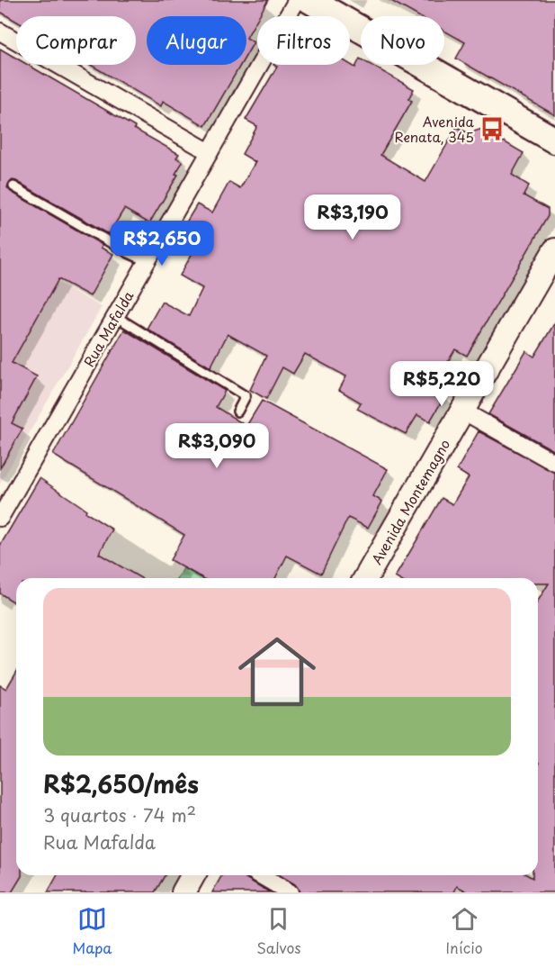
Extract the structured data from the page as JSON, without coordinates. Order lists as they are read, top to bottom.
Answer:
{
  "streets": {
    "street": ["Rua Mafalda", "Avenida Montemagno"]
  },
  "places": {
    "bus stop": ["Avenida Renata, 345"]
  },
  "page": {
    "chip": [
      "Comprar",
      "Alugar",
      "Filtros",
      "Novo"
    ],
    "price": [
      "R$3,190",
      "R$2,650",
      "R$5,220",
      "R$3,090"
    ],
    "list": [
      {
        "name": "R$2,650/mês",
        "note": "3 quartos · 74 m² · Rua Mafalda"
      }
    ],
    "tabs": ["Mapa", "Salvos", "Início"]
  }
}
